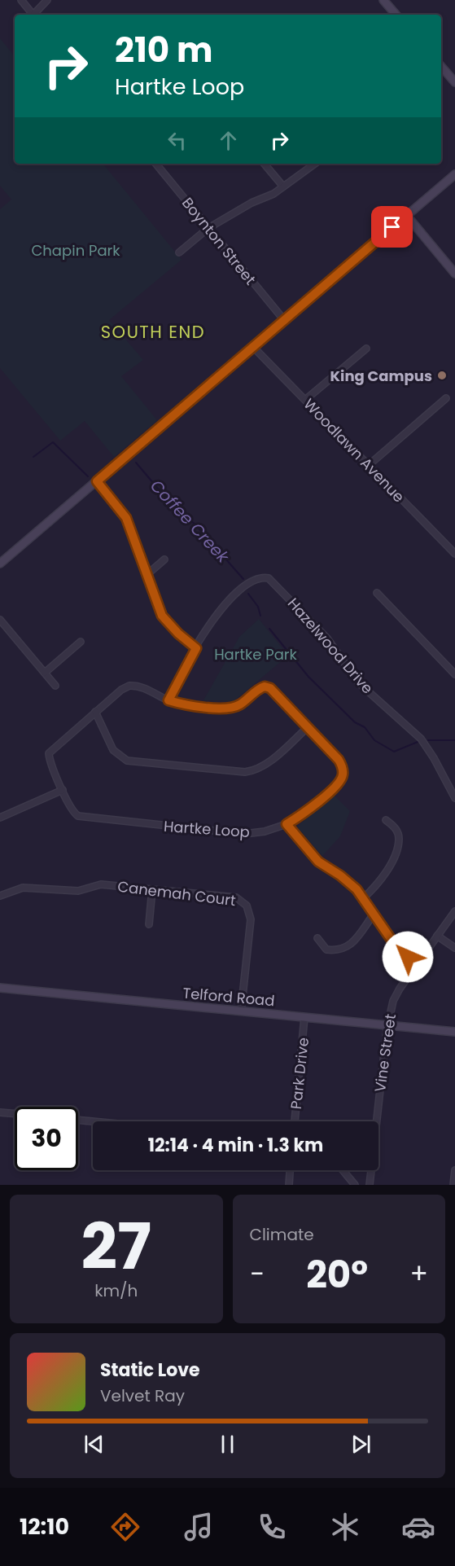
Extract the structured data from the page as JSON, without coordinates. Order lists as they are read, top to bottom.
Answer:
{
  "streets": {
    "main road": ["Telford Road"],
    "street": [
      "Boynton Street",
      "Woodlawn Avenue",
      "Hazelwood Drive",
      "Hartke Loop",
      "Canemah Court",
      "Vine Street",
      "Park Drive"
    ]
  },
  "crossings": [
    ["Hazelwood Drive", "Hartke Loop"],
    ["Canemah Court", "Telford Road"],
    ["Telford Road", "Vine Street"],
    ["Telford Road", "Park Drive"]
  ],
  "districts": ["SOUTH END"],
  "water": ["Coffee Creek"],
  "parks": ["Chapin Park", "Hartke Park"],
  "places": ["King Campus"],
  "page": {
    "turn": ["210 m", "Hartke Loop"],
    "limit": "30",
    "trip": "12:14 · 4 min · 1.3 km",
    "tile": [
      ["27", "km/h"],
      "Climate"
    ],
    "heat": ["−", "20°", "+"],
    "song": ["Static Love", "Velvet Ray"],
    "tabs": "12:10"
  }
}
